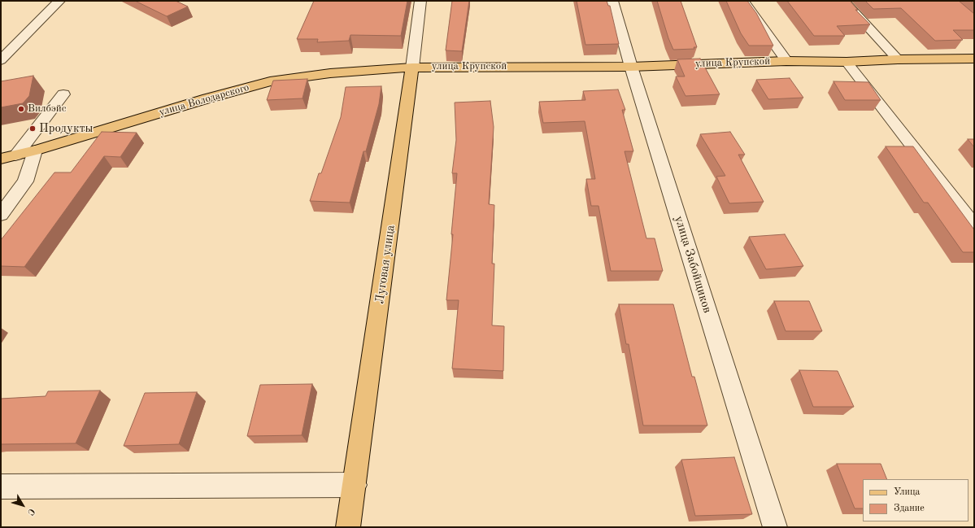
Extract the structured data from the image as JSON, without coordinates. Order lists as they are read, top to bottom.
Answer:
{
  "streets": {
    "main road": ["улица Крупской", "улица Володарского", "Луговая улица"],
    "street": ["улица Забойщиков"]
  },
  "crossings": [
    ["улица Крупской", "улица Володарского"],
    ["улица Крупской", "Луговая улица"],
    ["улица Крупской", "улица Забойщиков"],
    ["улица Володарского", "Луговая улица"]
  ],
  "places": ["Вилбэйс", "Продукты"],
  "legend": ["Улица", "Здание"],
  "north": "bottom right"
}
